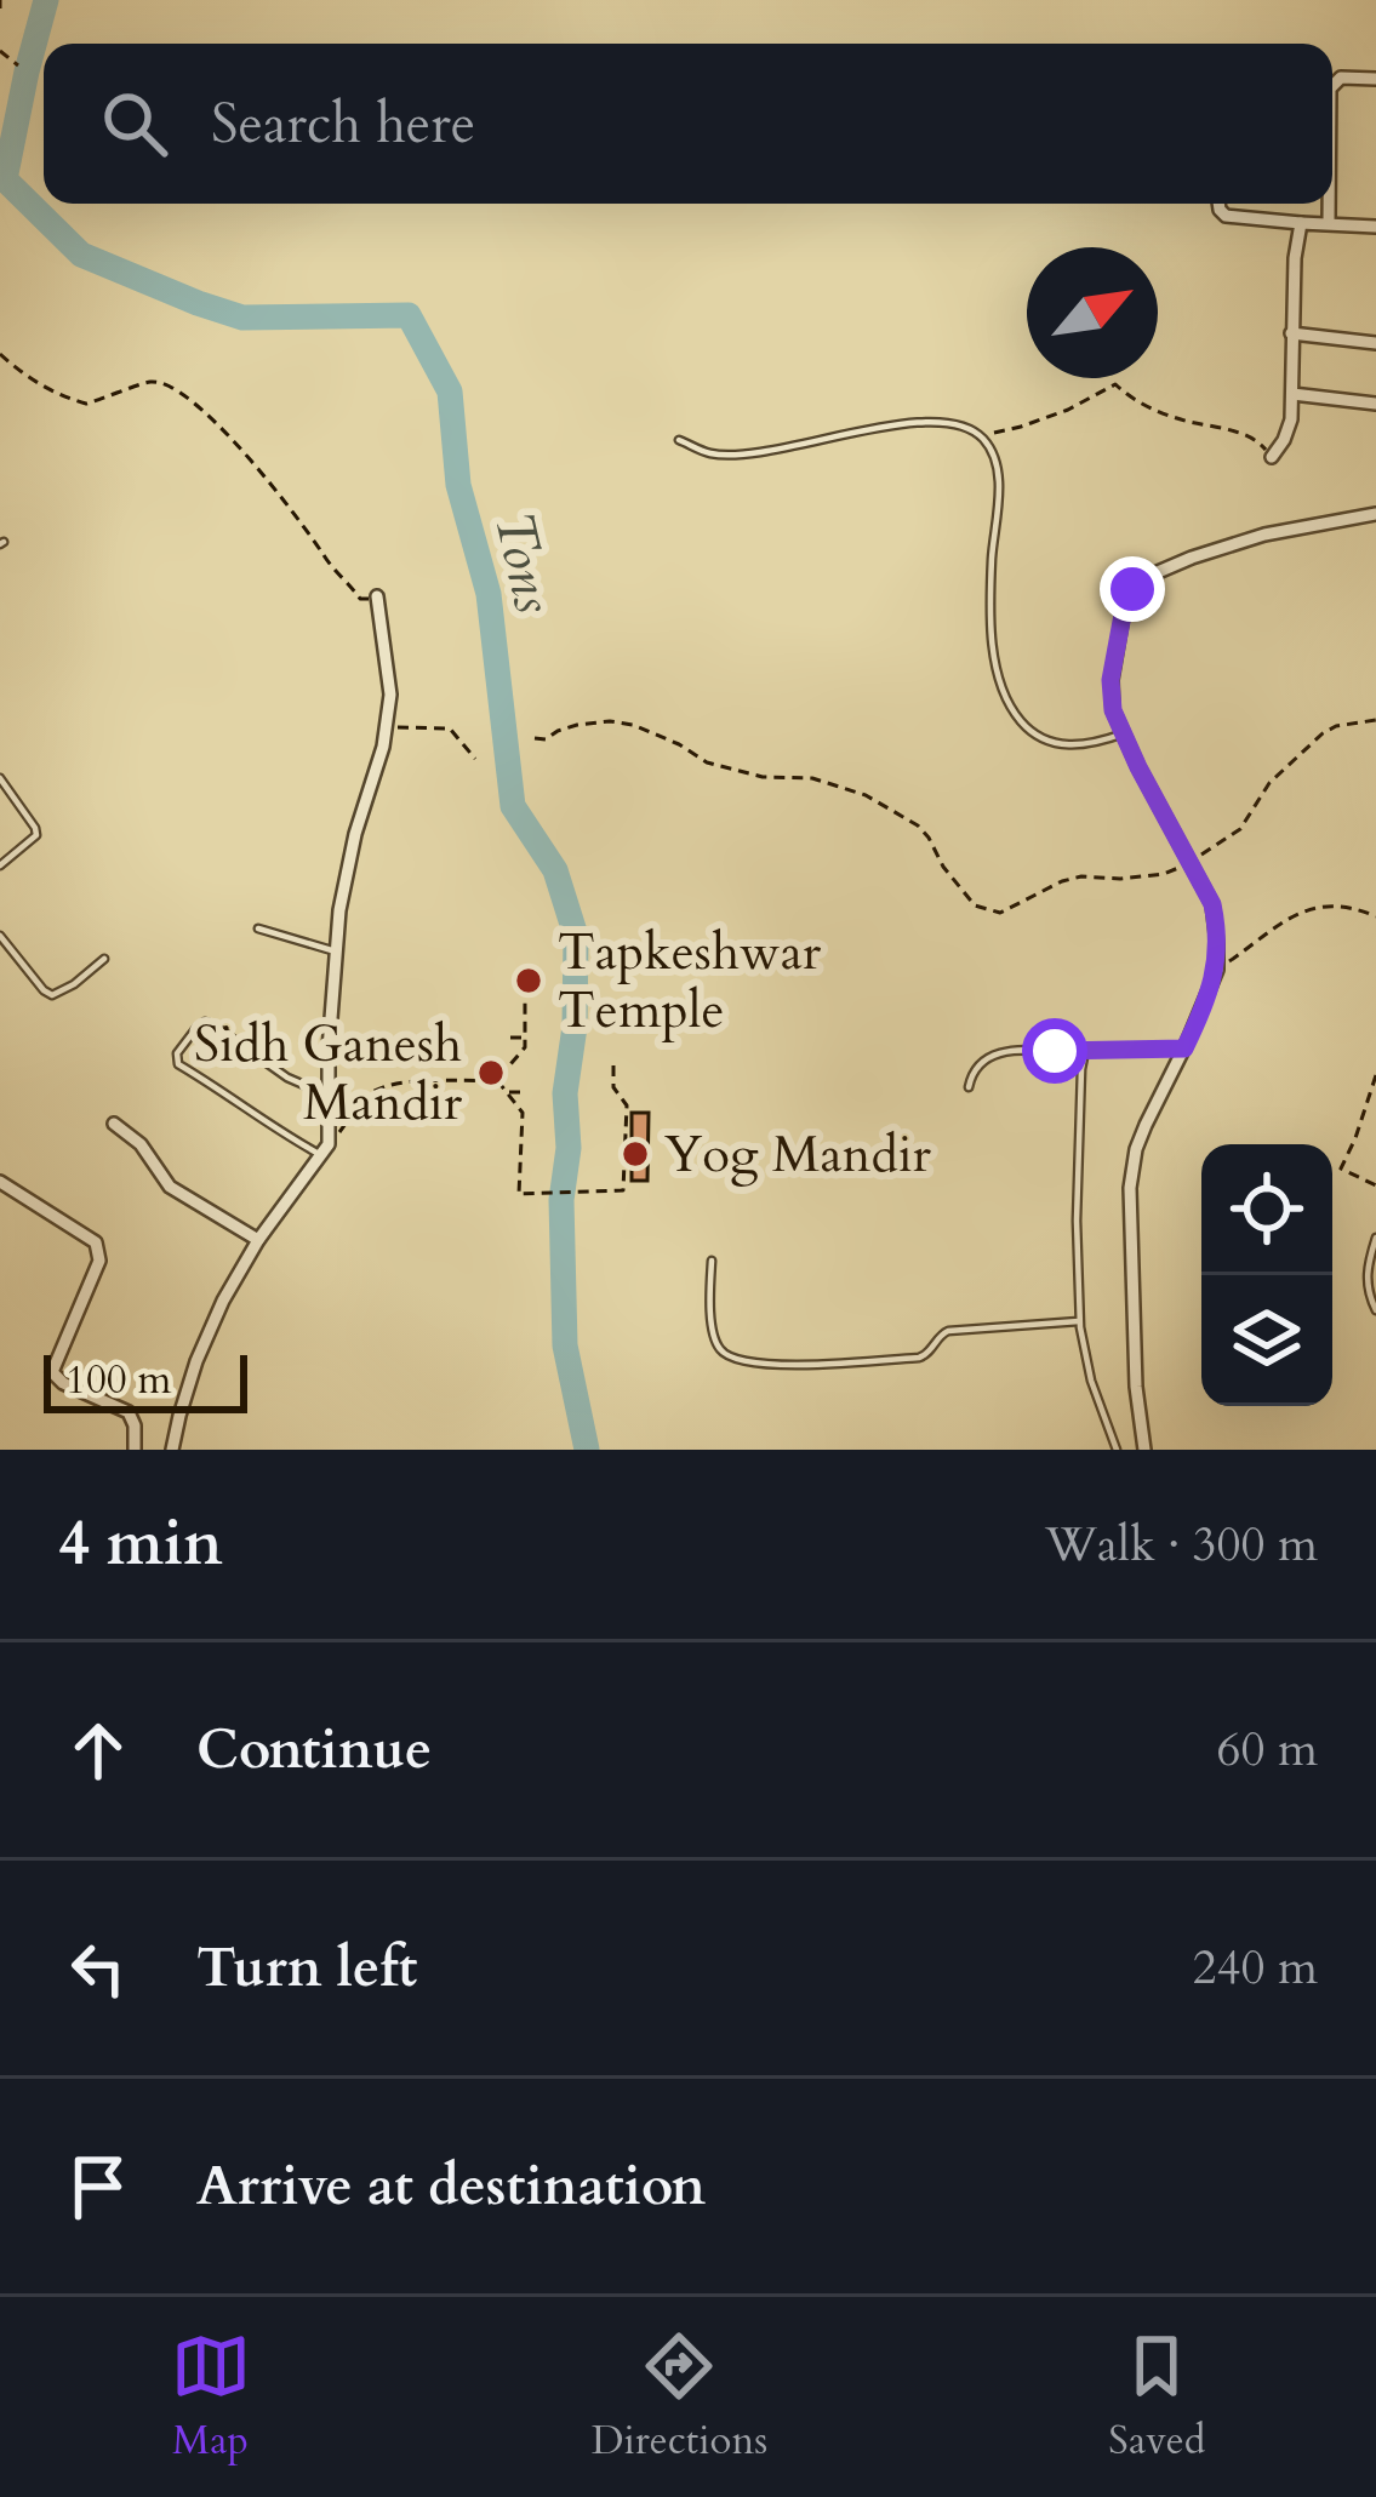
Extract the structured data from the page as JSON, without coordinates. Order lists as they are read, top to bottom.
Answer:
{
  "water": ["Tons"],
  "places": ["Tapkeshwar Temple", "Sidh Ganesh Mandir", "Yog Mandir"],
  "scale_bar": "100 m",
  "north": "top right",
  "page": {
    "search": "Search here",
    "scale": "100 m",
    "heading": ["4 min", "Walk · 300 m"],
    "list": [
      ["Continue", "60 m"],
      ["Turn left", "240 m"],
      "Arrive at destination"
    ],
    "nav": ["Map", "Directions", "Saved"]
  }
}
